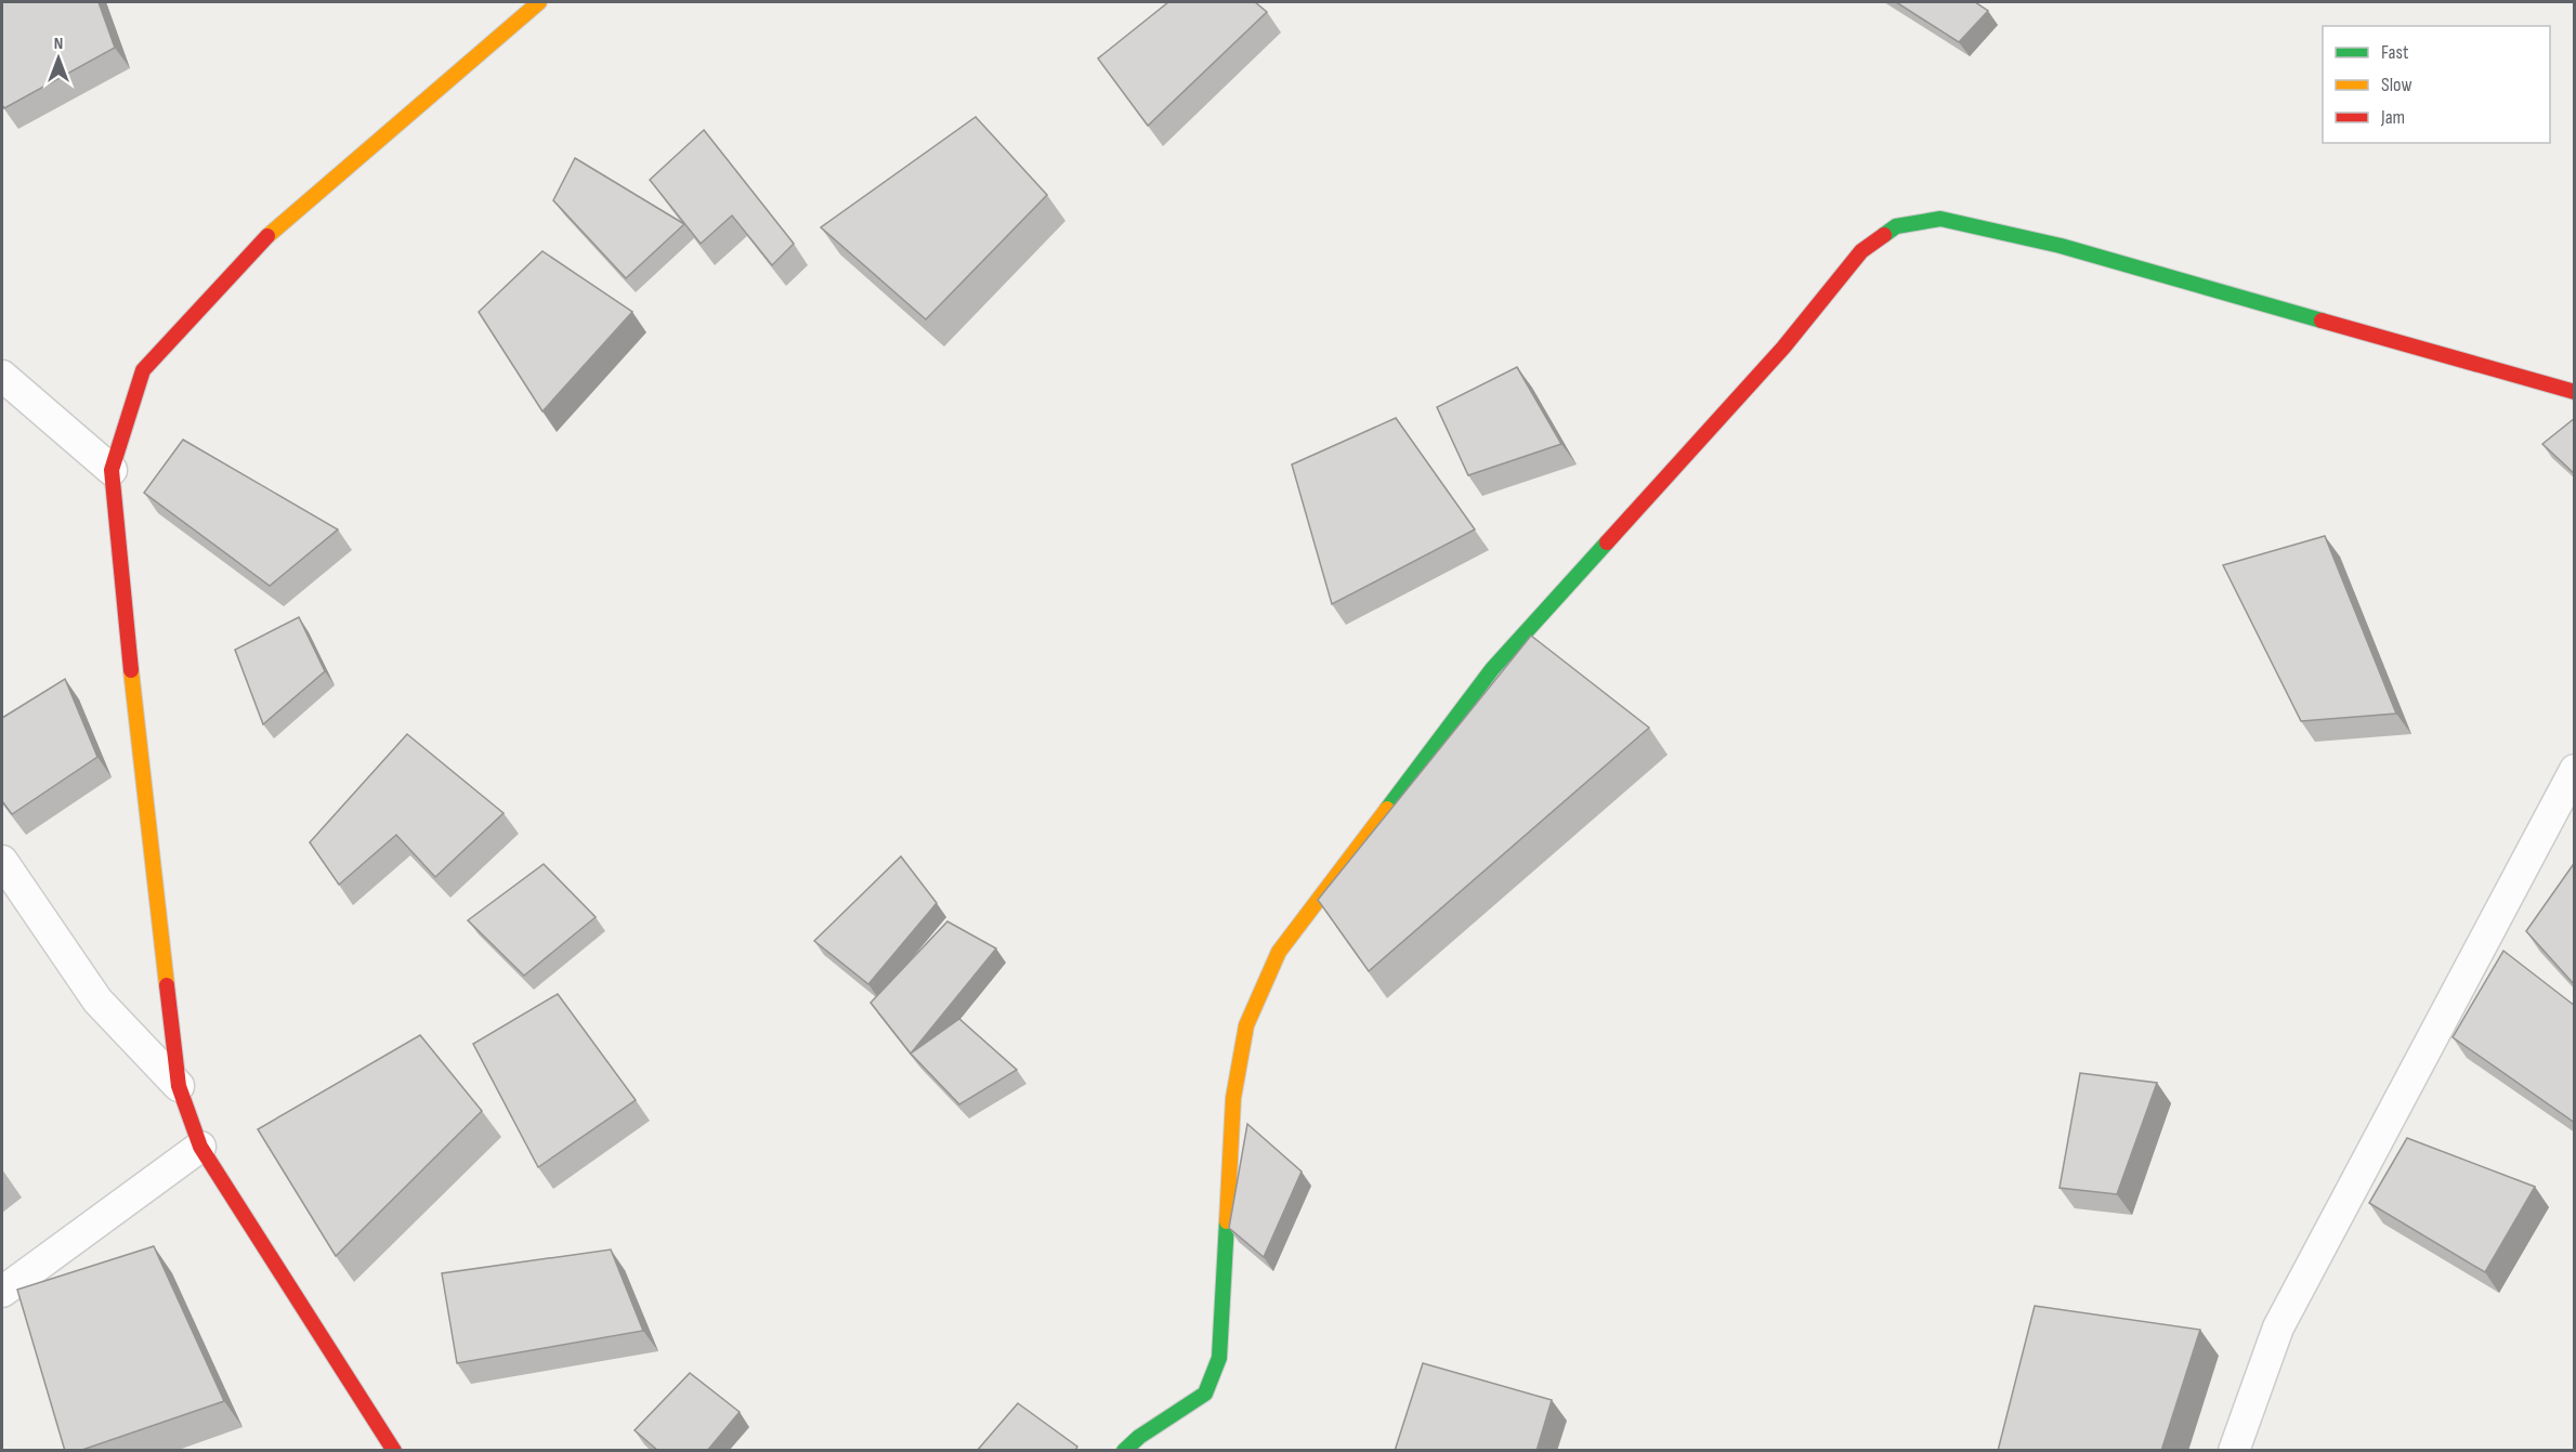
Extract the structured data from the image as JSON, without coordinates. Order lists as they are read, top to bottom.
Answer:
{
  "legend": ["Fast", "Slow", "Jam"],
  "north": "top"
}
